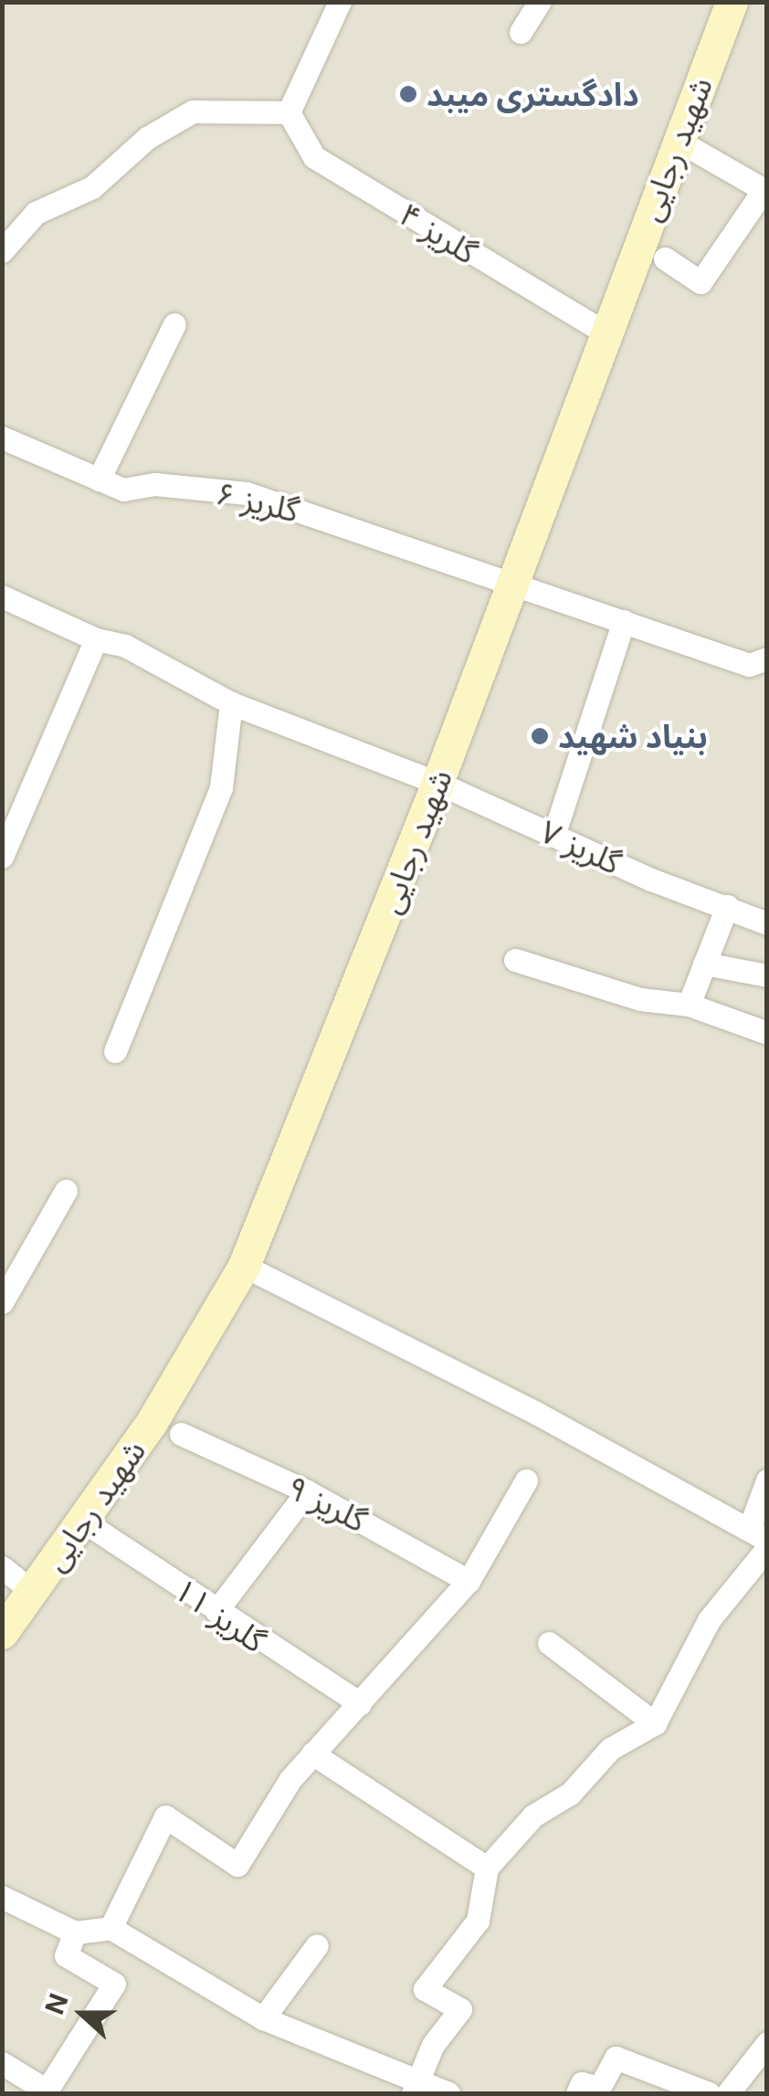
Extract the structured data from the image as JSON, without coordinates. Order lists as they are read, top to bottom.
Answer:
{
  "streets": {
    "street": [
      "شهید رجایی",
      "گلریز ۴",
      "گلریز ۶",
      "گلریز ۷",
      "گلریز ۹",
      "گلریز ۱۱"
    ]
  },
  "crossings": [
    ["شهید رجایی", "گلریز ۴"],
    ["شهید رجایی", "گلریز ۶"],
    ["شهید رجایی", "گلریز ۷"],
    ["شهید رجایی", "گلریز ۱۱"]
  ],
  "places": ["دادگستری میبد", "بنیاد شهید"],
  "north": "left"
}
